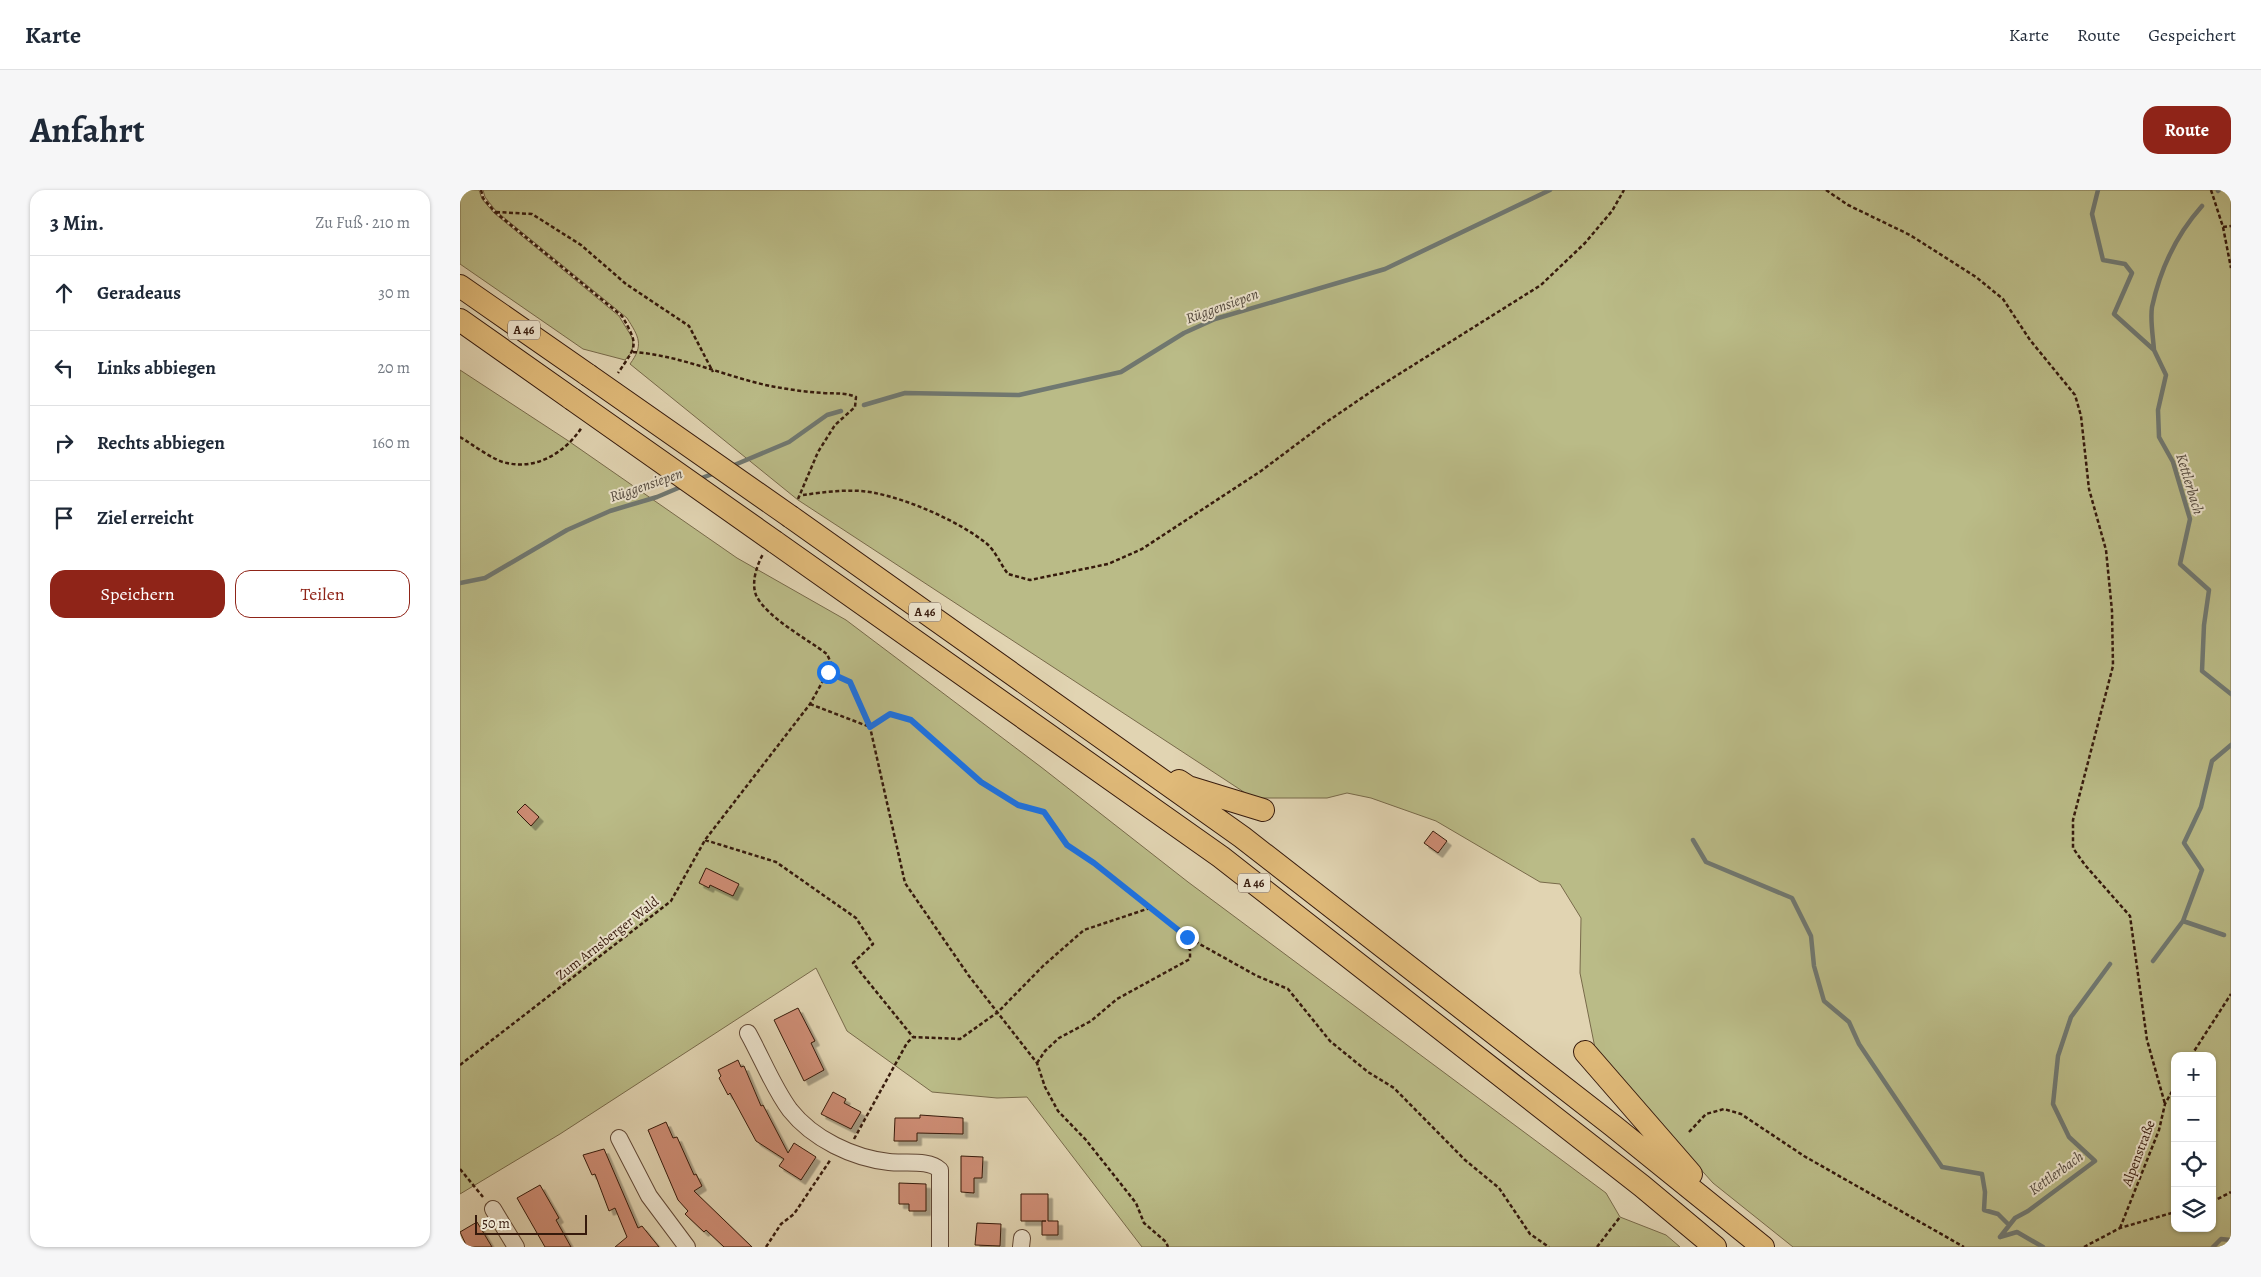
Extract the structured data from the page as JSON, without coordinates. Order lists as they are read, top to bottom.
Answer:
{
  "streets": {
    "highway": ["A 46"],
    "path": ["Zum Arnsberger Wald", "Alpenstraße"]
  },
  "water": ["Rüggensiepen", "Kettlerbach"],
  "scale_bar": "50 m",
  "page": {
    "header": "Karte",
    "nav": ["Karte", "Route", "Gespeichert"],
    "title": "Anfahrt",
    "buttons": [
      "Route",
      ["Speichern", "Teilen"]
    ],
    "heading": ["3 Min.", "Zu Fuß · 210 m"],
    "list": [
      ["Geradeaus", "30 m"],
      ["Links abbiegen", "20 m"],
      ["Rechts abbiegen", "160 m"],
      "Ziel erreicht"
    ],
    "map_buttons": ["+", "−"],
    "scale": "50 m"
  }
}
